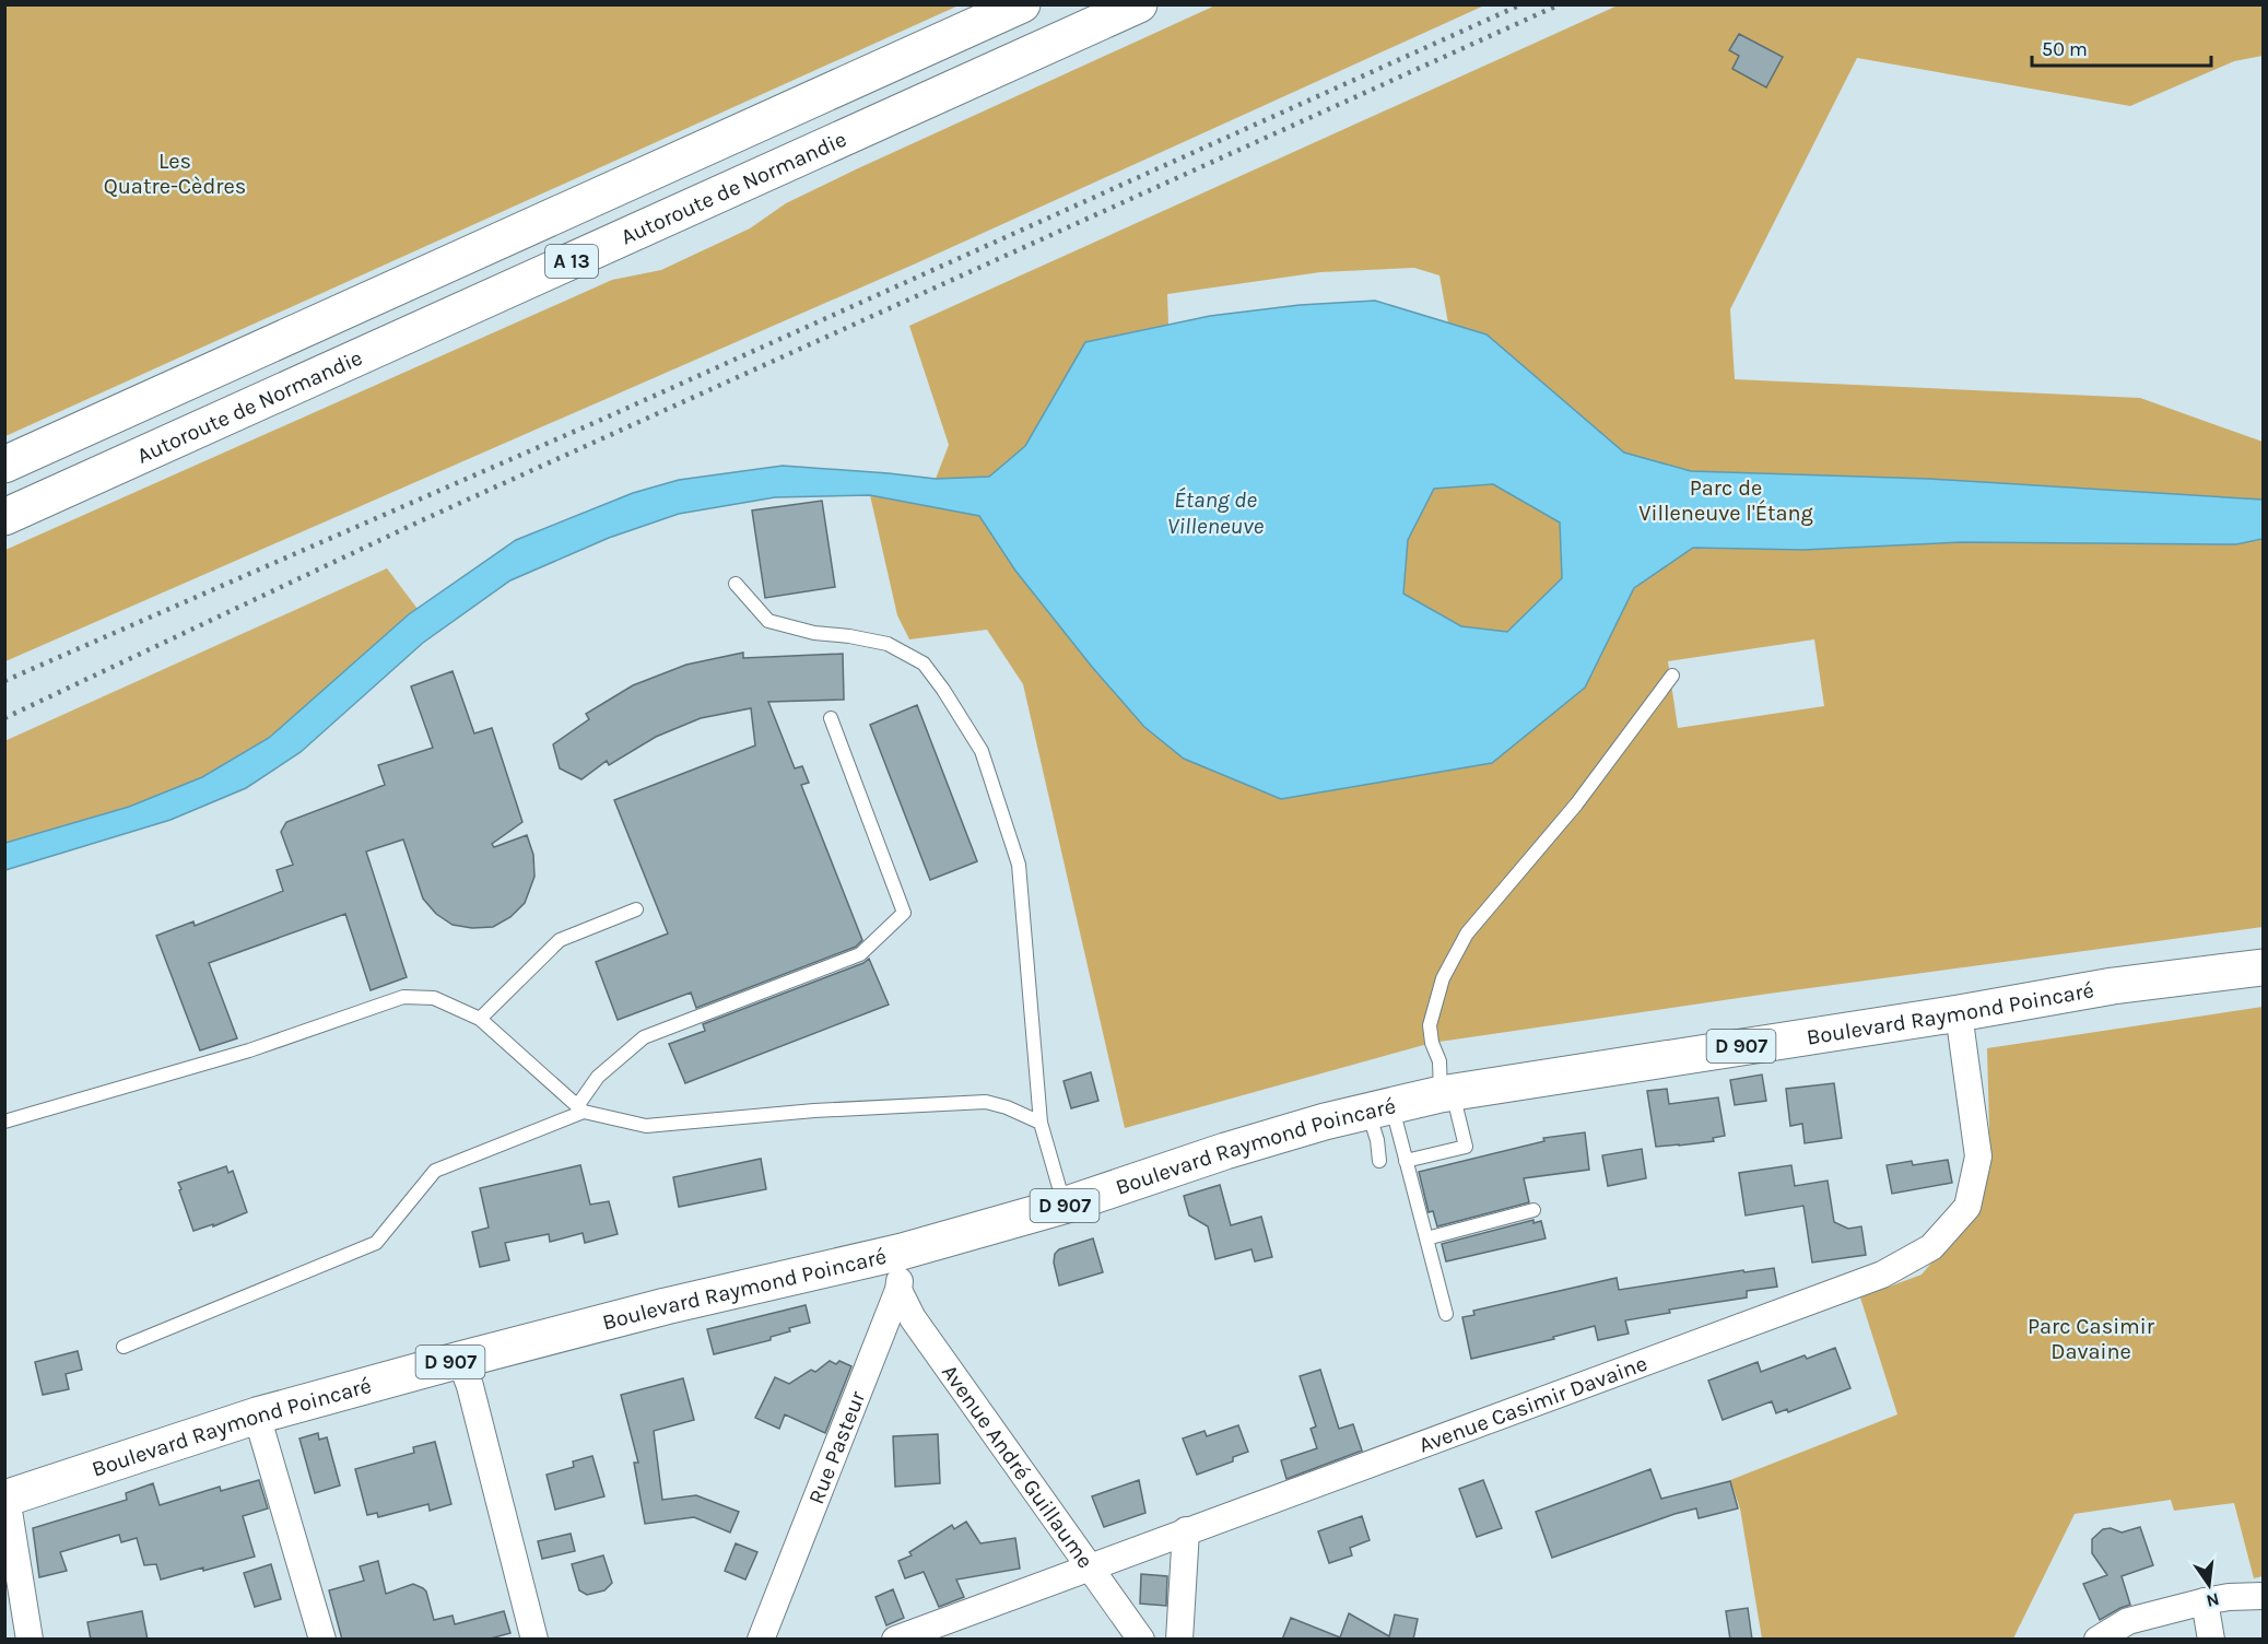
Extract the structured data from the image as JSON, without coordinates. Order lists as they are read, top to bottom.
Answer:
{
  "streets": {
    "main road": [
      "Autoroute de Normandie",
      "A 13",
      "Boulevard Raymond Poincaré",
      "D 907"
    ],
    "street": ["Avenue Casimir Davaine", "Rue Pasteur", "Avenue André Guillaume"]
  },
  "crossings": [
    ["Boulevard Raymond Poincaré", "Avenue Casimir Davaine"],
    ["Boulevard Raymond Poincaré", "Rue Pasteur"],
    ["Avenue Casimir Davaine", "Avenue André Guillaume"],
    ["Rue Pasteur", "Avenue André Guillaume"]
  ],
  "water": ["Étang de Villeneuve"],
  "parks": ["Les Quatre-Cèdres", "Parc de Villeneuve l'Étang", "Parc Casimir Davaine"],
  "scale_bar": "50 m",
  "north": "bottom"
}
